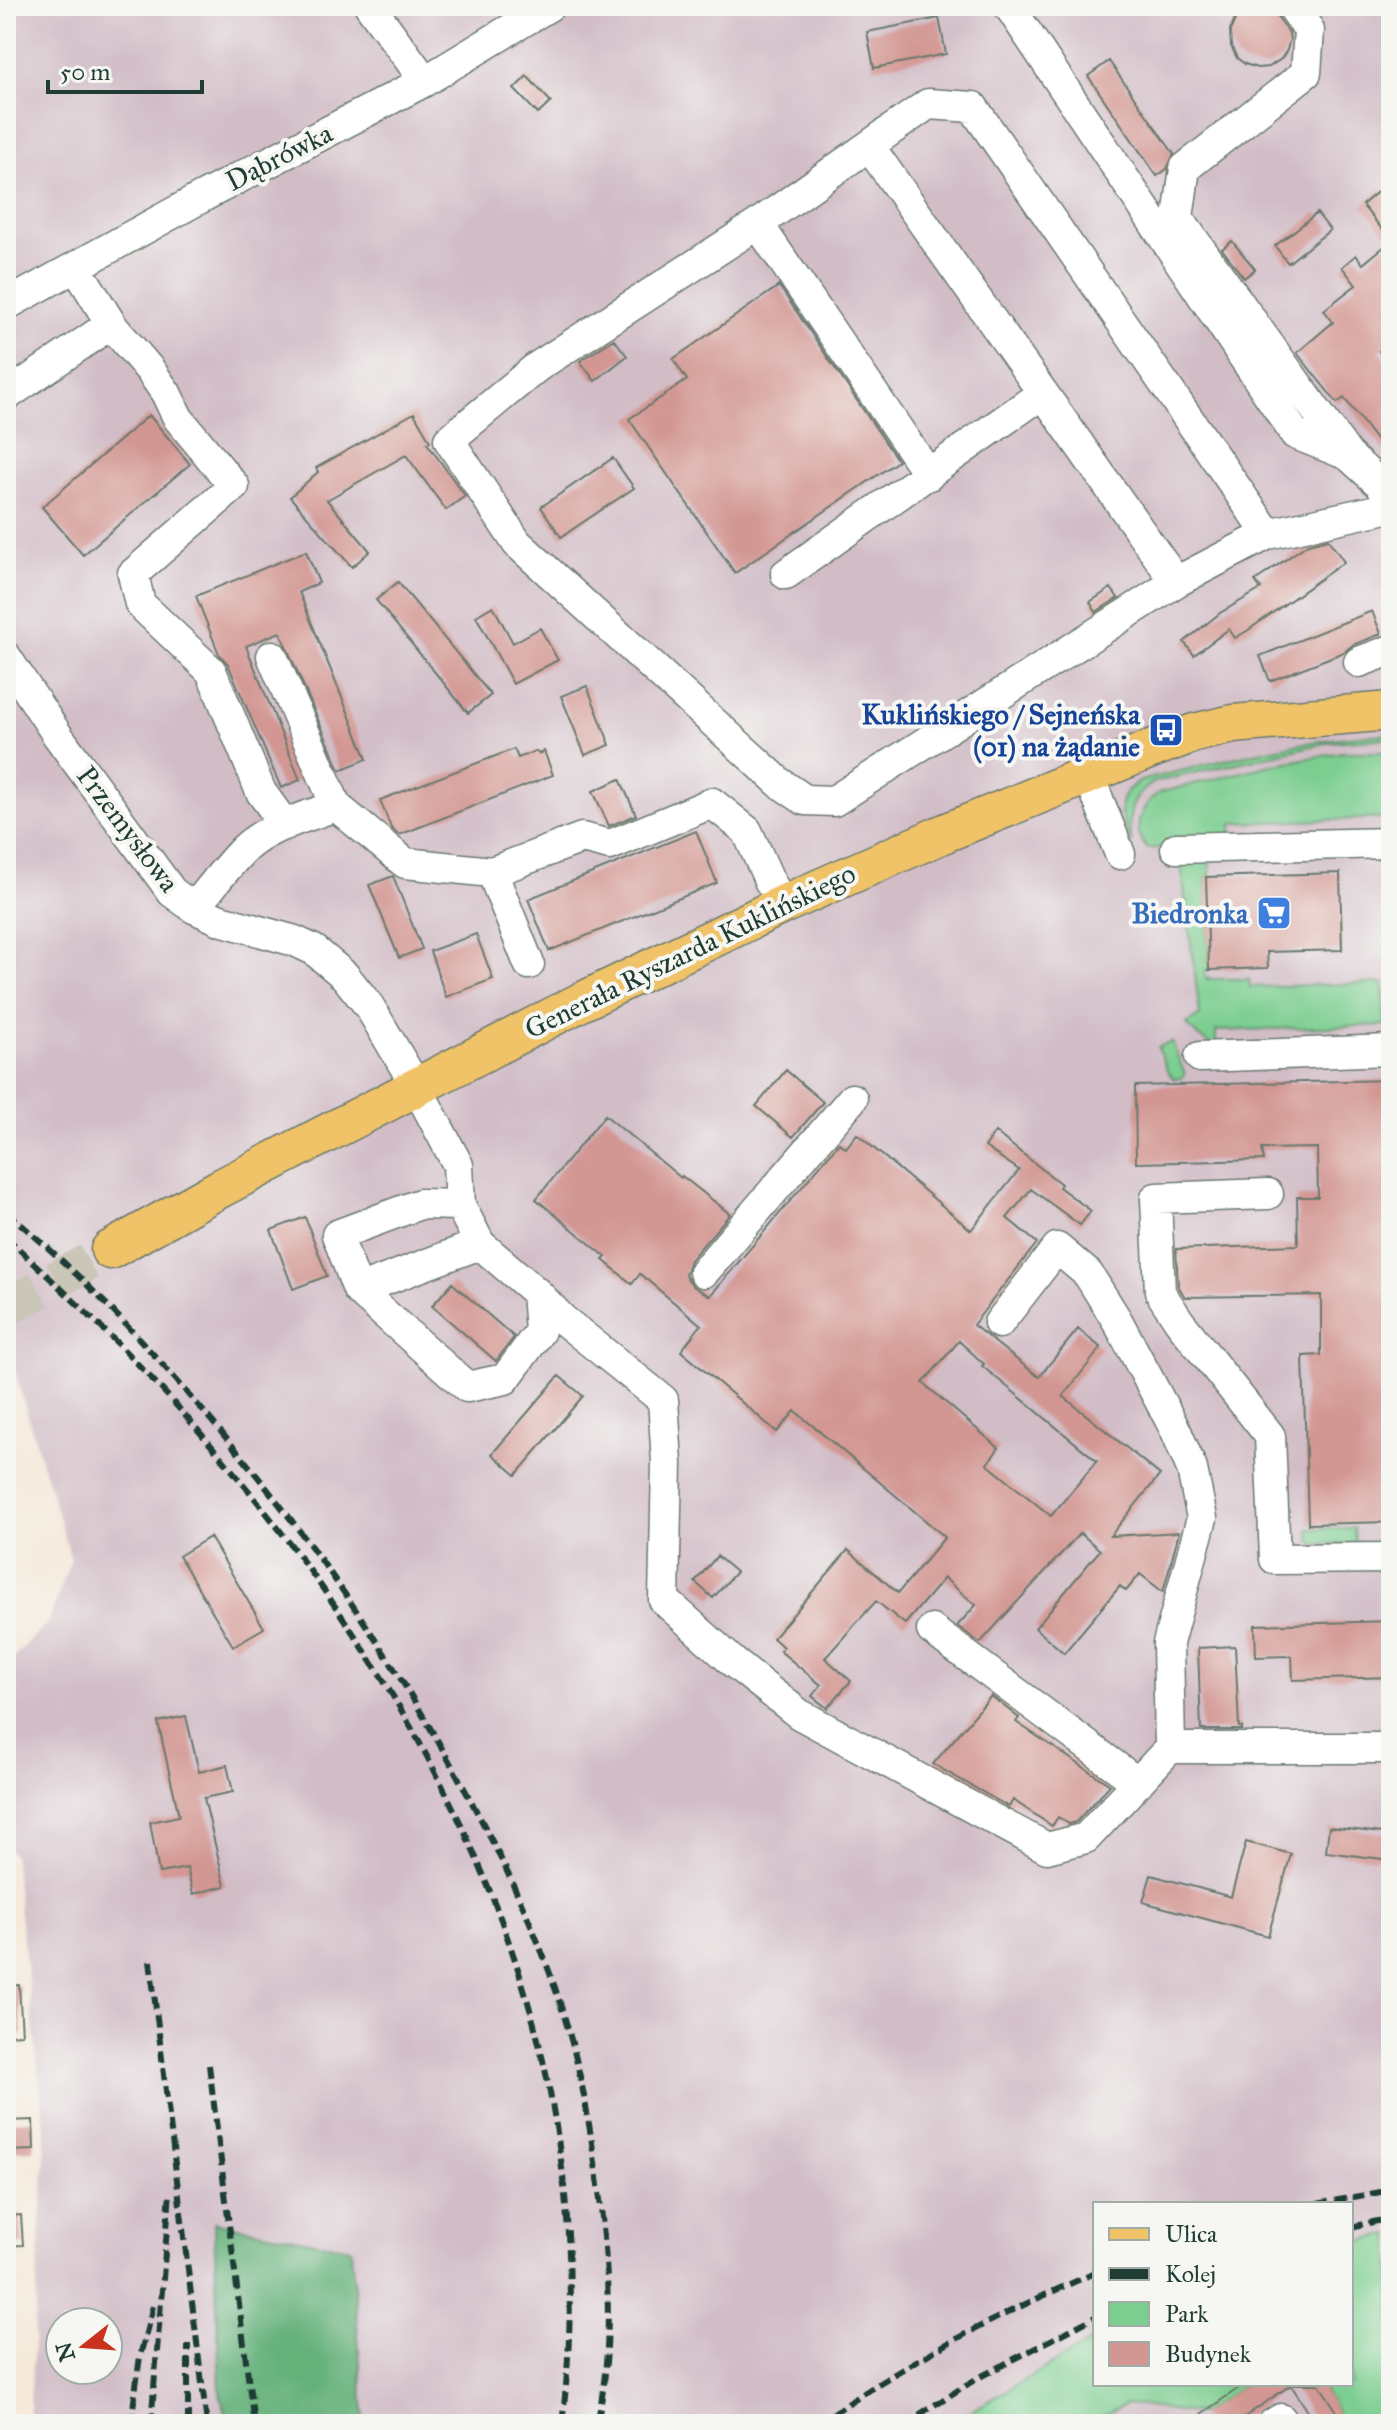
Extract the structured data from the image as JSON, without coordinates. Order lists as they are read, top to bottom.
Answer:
{
  "streets": {
    "main road": ["Generała Ryszarda Kuklińskiego"],
    "street": ["Dąbrówka", "Przemysłowa"]
  },
  "crossings": [
    ["Przemysłowa", "Generała Ryszarda Kuklińskiego"]
  ],
  "places": {
    "bus stop": ["Kuklińskiego / Sejneńska (01) na żądanie"],
    "supermarket": ["Biedronka"]
  },
  "legend": [
    "Ulica",
    "Kolej",
    "Park",
    "Budynek"
  ],
  "scale_bar": "50 m",
  "north": "left"
}
